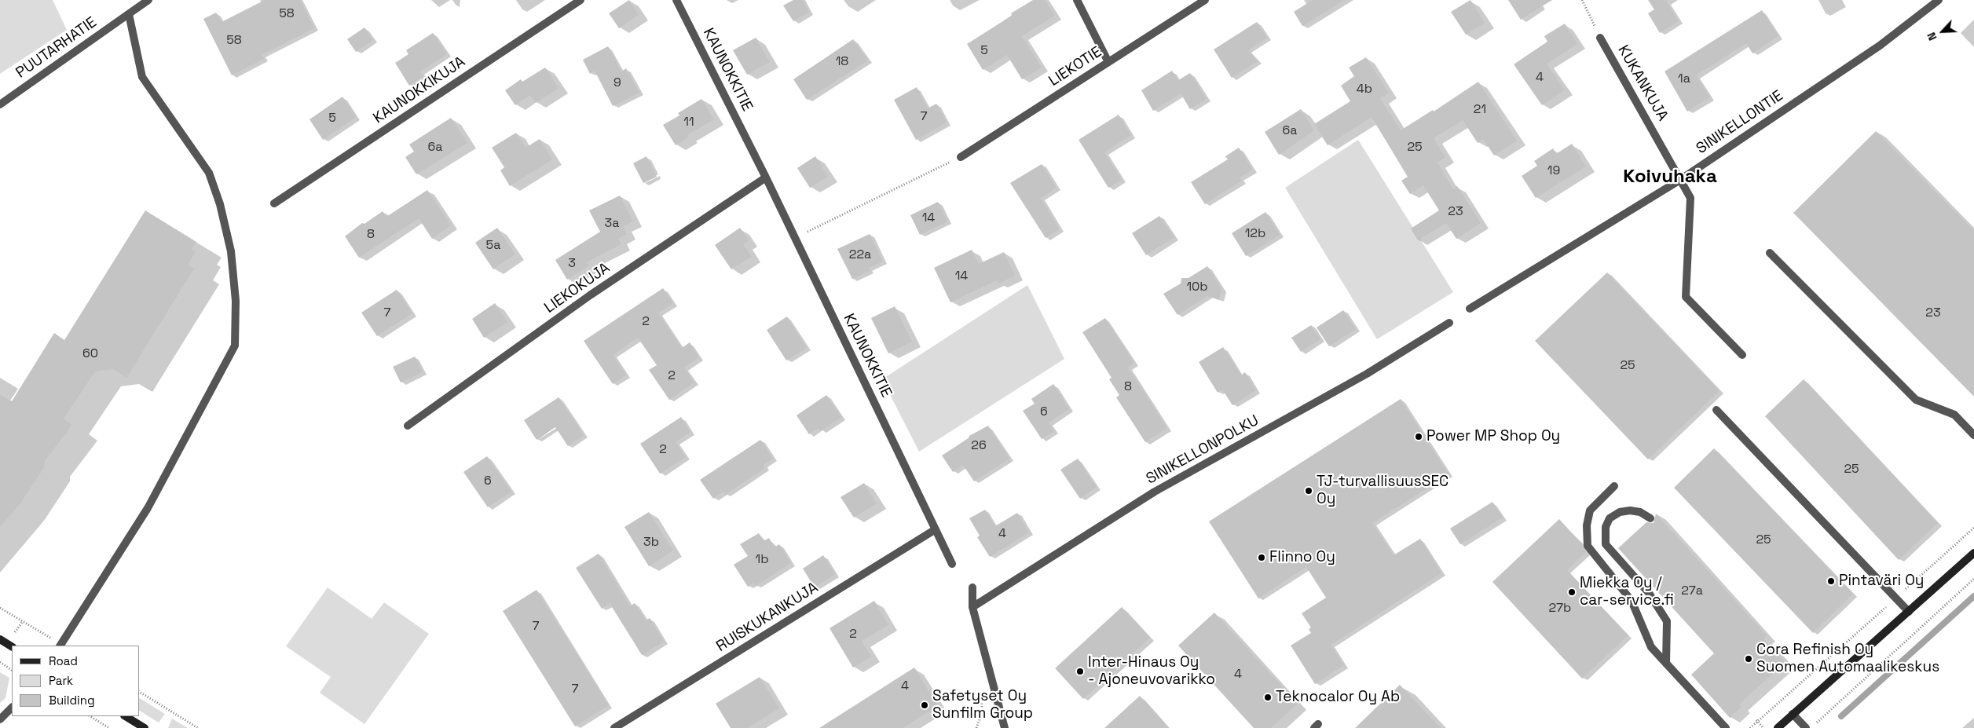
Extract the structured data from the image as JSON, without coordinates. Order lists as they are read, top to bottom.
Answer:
{
  "streets": {
    "street": [
      "PUUTARHATIE",
      "LIEKOTIE",
      "KAUNOKKITIE",
      "KUKANKUJA",
      "KAUNOKKIKUJA",
      "SINIKELLONTIE",
      "LIEKOKUJA",
      "SINIKELLONPOLKU",
      "RUISKUKANKUJA"
    ]
  },
  "crossings": [
    ["KAUNOKKITIE", "LIEKOKUJA"],
    ["KAUNOKKITIE", "RUISKUKANKUJA"],
    ["KUKANKUJA", "SINIKELLONTIE"]
  ],
  "districts": ["Koivuhaka"],
  "places": [
    "Power MP Shop Oy",
    "TJ-turvallisuusSEC Oy",
    "Flinno Oy",
    "Pintaväri Oy",
    "Miekka Oy / car-service.fi",
    "Cora Refinish Oy Suomen Automaalikeskus",
    "Inter-Hinaus Oy - Ajoneuvovarikko",
    "Teknocalor Oy Ab",
    "Safetyset Oy Sunfilm Group"
  ],
  "house_numbers": [
    "58",
    "58",
    "5",
    "18",
    "4",
    "1a",
    "9",
    "4b",
    "21",
    "7",
    "5",
    "11",
    "6a",
    "6a",
    "25",
    "19",
    "23",
    "14",
    "3a",
    "12b",
    "8",
    "5a",
    "22a",
    "3",
    "14",
    "10b",
    "7",
    "23",
    "2",
    "60",
    "25",
    "2",
    "8",
    "6",
    "26",
    "2",
    "25",
    "6",
    "4",
    "25",
    "3b",
    "1b",
    "27a",
    "27b",
    "7",
    "2",
    "4",
    "4",
    "7"
  ],
  "legend": ["Road", "Park", "Building"],
  "north": "bottom left"
}
